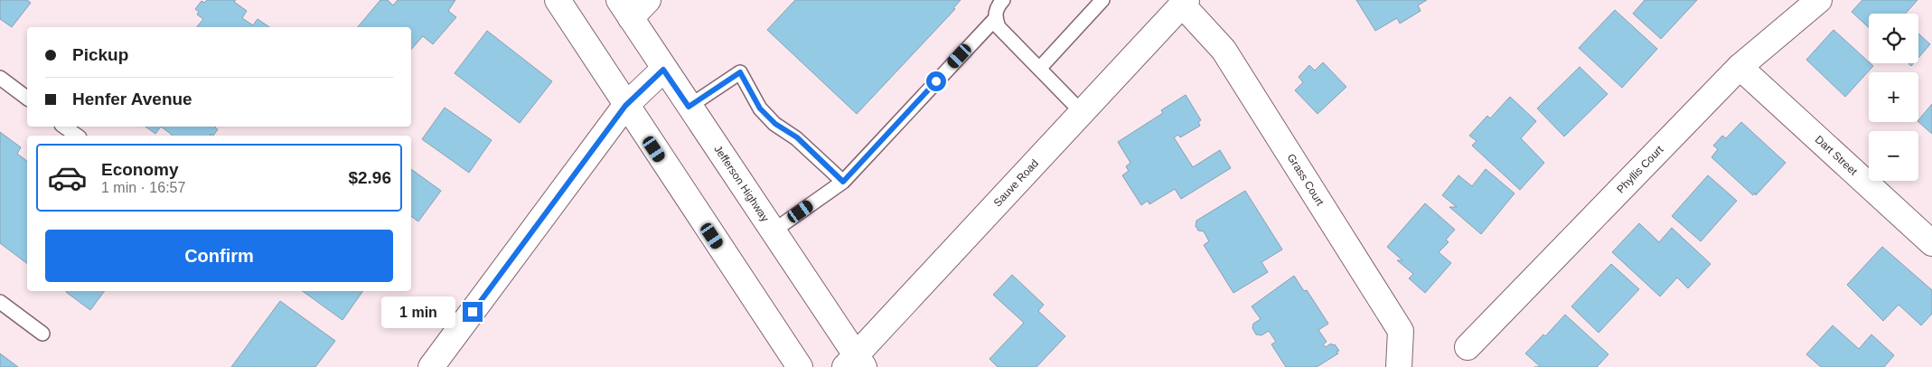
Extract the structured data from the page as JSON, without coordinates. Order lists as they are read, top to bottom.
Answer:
{
  "streets": {
    "street": [
      "Dart Street",
      "Phyllis Court",
      "Grass Court",
      "Jefferson Highway",
      "Sauve Road"
    ]
  },
  "crossings": [
    ["Dart Street", "Phyllis Court"],
    ["Grass Court", "Sauve Road"],
    ["Jefferson Highway", "Sauve Road"]
  ],
  "page": {
    "map_buttons": ["+", "−"],
    "banner": ["Pickup", "Henfer Avenue"],
    "list": [
      {
        "name": "Economy",
        "note": "1 min · 16:57",
        "value": "$2.96"
      }
    ],
    "buttons": "Confirm",
    "bubble": "1 min"
  }
}
